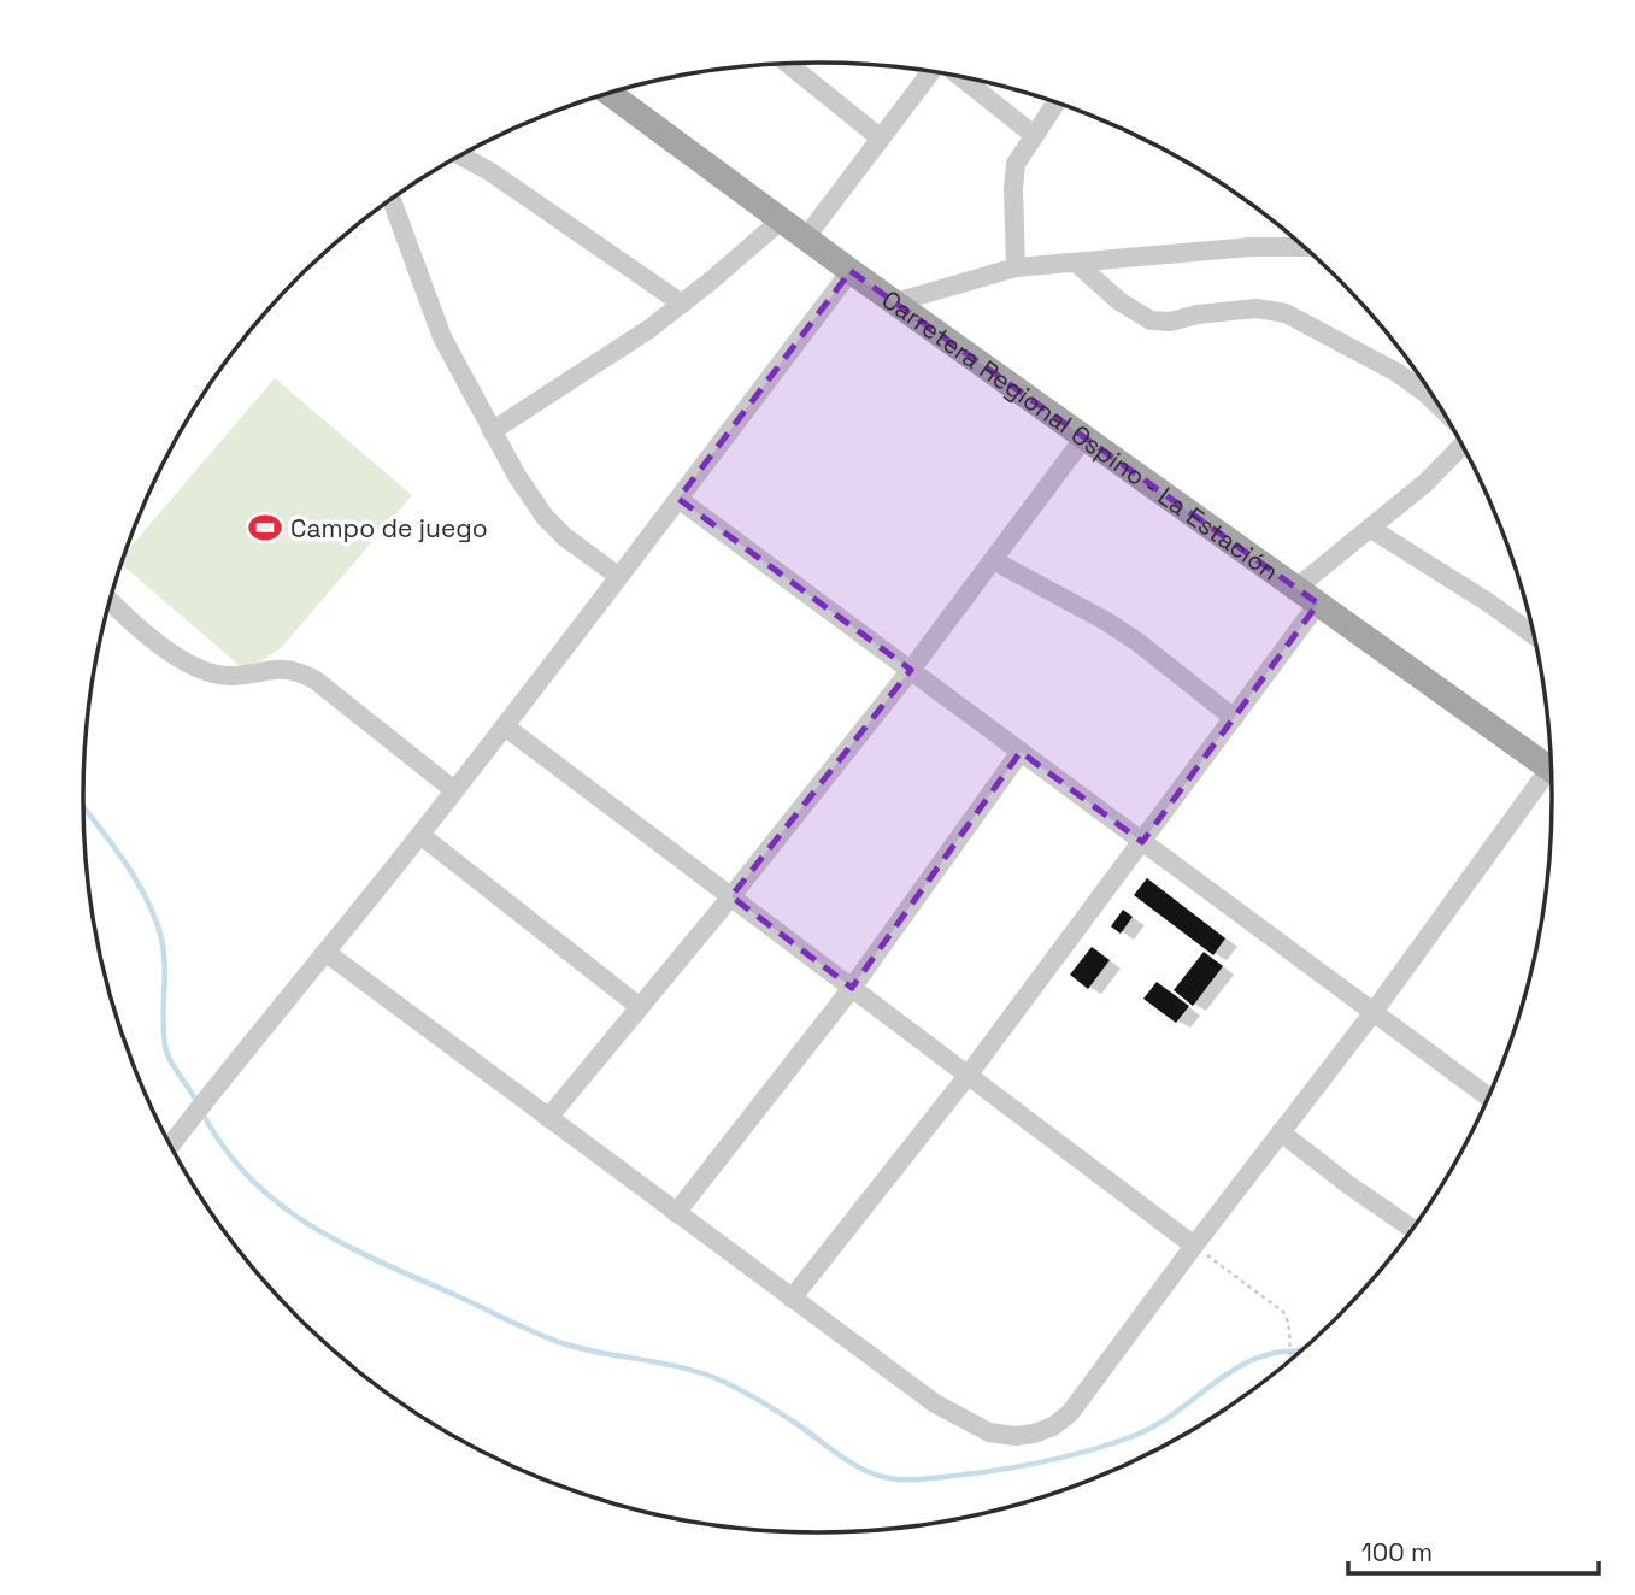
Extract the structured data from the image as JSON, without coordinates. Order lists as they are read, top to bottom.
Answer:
{
  "streets": {
    "main road": ["Carretera Regional Ospino - La Estación"]
  },
  "places": {
    "sports": ["Campo de juego"]
  },
  "scale_bar": "100 m"
}
